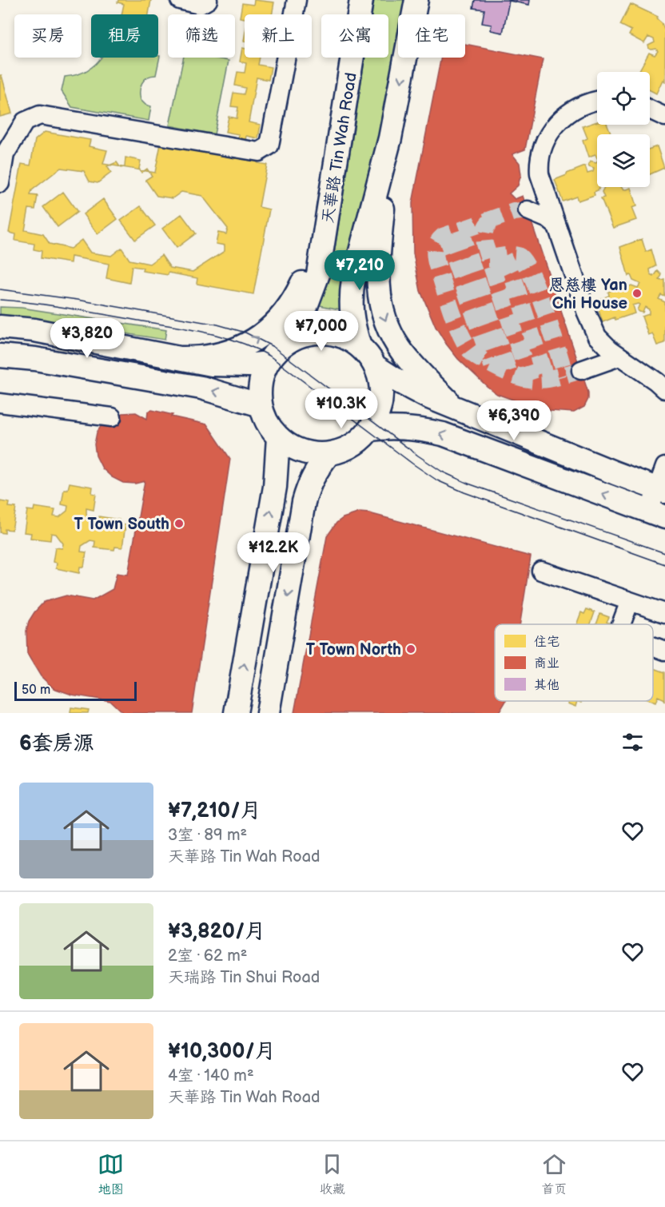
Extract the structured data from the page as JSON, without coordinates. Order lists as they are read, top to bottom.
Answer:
{
  "streets": {
    "main road": ["天華路 Tin Wah Road"]
  },
  "places": ["恩慈樓 Yan Chi House", "T Town South", "T Town North"],
  "legend": ["住宅", "商业", "其他"],
  "scale_bar": "50 m",
  "page": {
    "chip": [
      "买房",
      "租房",
      "筛选",
      "新上",
      "公寓",
      "住宅"
    ],
    "price": [
      "¥7,210",
      "¥7,000",
      "¥3,820",
      "¥10.3K",
      "¥6,390",
      "¥12.2K"
    ],
    "scale": "50 m",
    "heading": "6套房源",
    "list": [
      {
        "name": "¥7,210/月",
        "note": "3室 · 89 m² · 天華路 Tin Wah Road"
      },
      {
        "name": "¥3,820/月",
        "note": "2室 · 62 m² · 天瑞路 Tin Shui Road"
      },
      {
        "name": "¥10,300/月",
        "note": "4室 · 140 m² · 天華路 Tin Wah Road"
      }
    ],
    "tabs": ["地图", "收藏", "首页"]
  }
}
